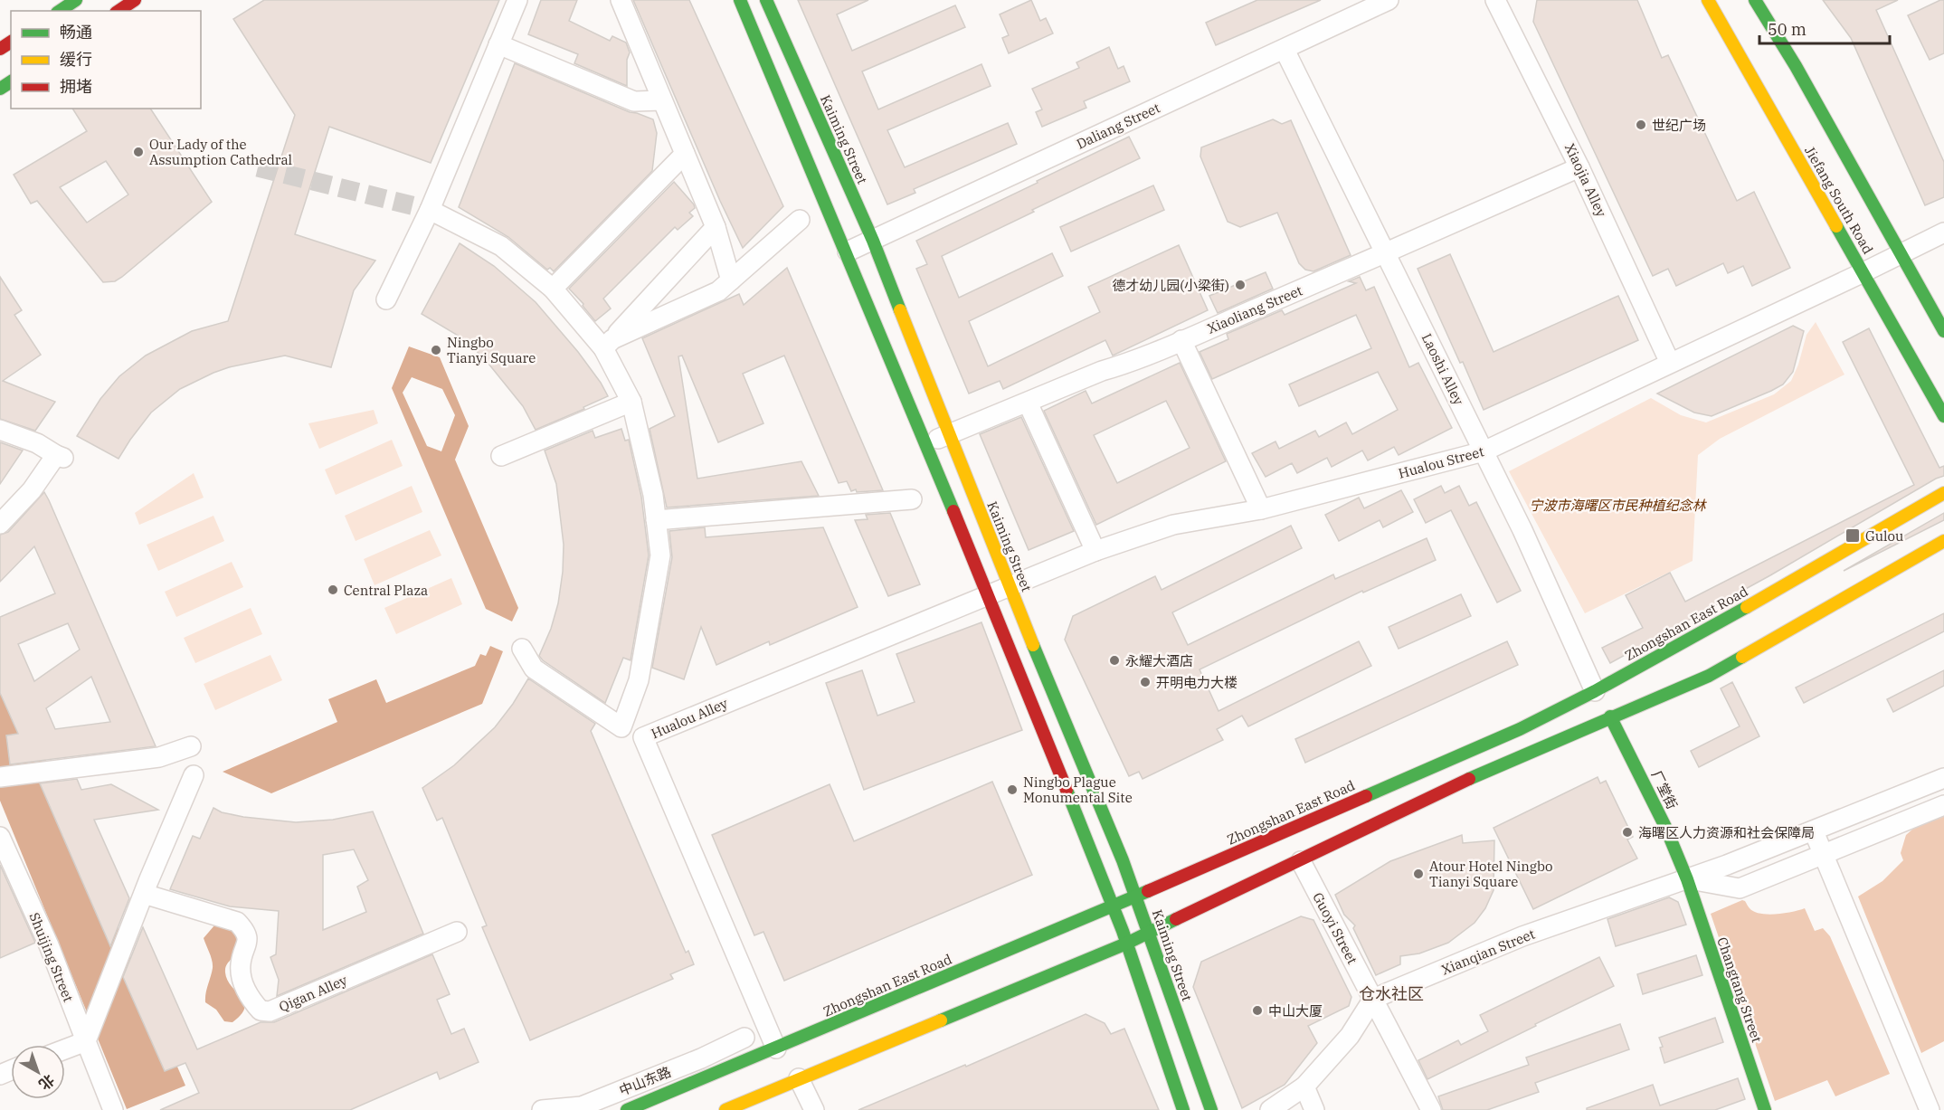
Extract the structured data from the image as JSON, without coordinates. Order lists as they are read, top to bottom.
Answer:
{
  "streets": {
    "main road": [
      "Kaiming Street",
      "Jiefang South Road",
      "Zhongshan East Road",
      "厂堂街",
      "Changtang Street"
    ],
    "street": [
      "Daliang Street",
      "Xiaojia Alley",
      "Xiaoliang Street",
      "Laoshi Alley",
      "Hualou Street",
      "Hualou Alley",
      "Guoyi Street",
      "Xianqian Street",
      "Shuijing Street",
      "Qigan Alley",
      "中山东路"
    ]
  },
  "crossings": [
    ["Daliang Street", "Kaiming Street"],
    ["Daliang Street", "Laoshi Alley"],
    ["Kaiming Street", "Xiaoliang Street"],
    ["Kaiming Street", "Hualou Street"],
    ["Kaiming Street", "Zhongshan East Road"],
    ["Xiaojia Alley", "Xiaoliang Street"],
    ["Xiaojia Alley", "Hualou Street"],
    ["Jiefang South Road", "Hualou Street"],
    ["Xiaoliang Street", "Laoshi Alley"],
    ["Laoshi Alley", "Hualou Street"],
    ["Laoshi Alley", "Zhongshan East Road"],
    ["Hualou Street", "Hualou Alley"],
    ["Zhongshan East Road", "Hualou Alley"],
    ["厂堂街", "Xianqian Street"],
    ["厂堂街", "Changtang Street"],
    ["Guoyi Street", "Xianqian Street"],
    ["Xianqian Street", "Changtang Street"]
  ],
  "districts": ["仓水社区"],
  "parks": ["宁波市海曙区市民种植纪念林"],
  "places": {
    "other": [
      "世纪广场",
      "Our Lady of the Assumption Cathedral",
      "德才幼儿园(小梁街)",
      "Ningbo Tianyi Square",
      "Central Plaza",
      "永耀大酒店",
      "开明电力大楼",
      "Ningbo Plague Monumental Site",
      "海曙区人力资源和社会保障局",
      "Atour Hotel Ningbo Tianyi Square",
      "中山大厦"
    ],
    "transit": ["Gulou"]
  },
  "legend": ["畅通", "缓行", "拥堵"],
  "scale_bar": "50 m",
  "north": "bottom right"
}
